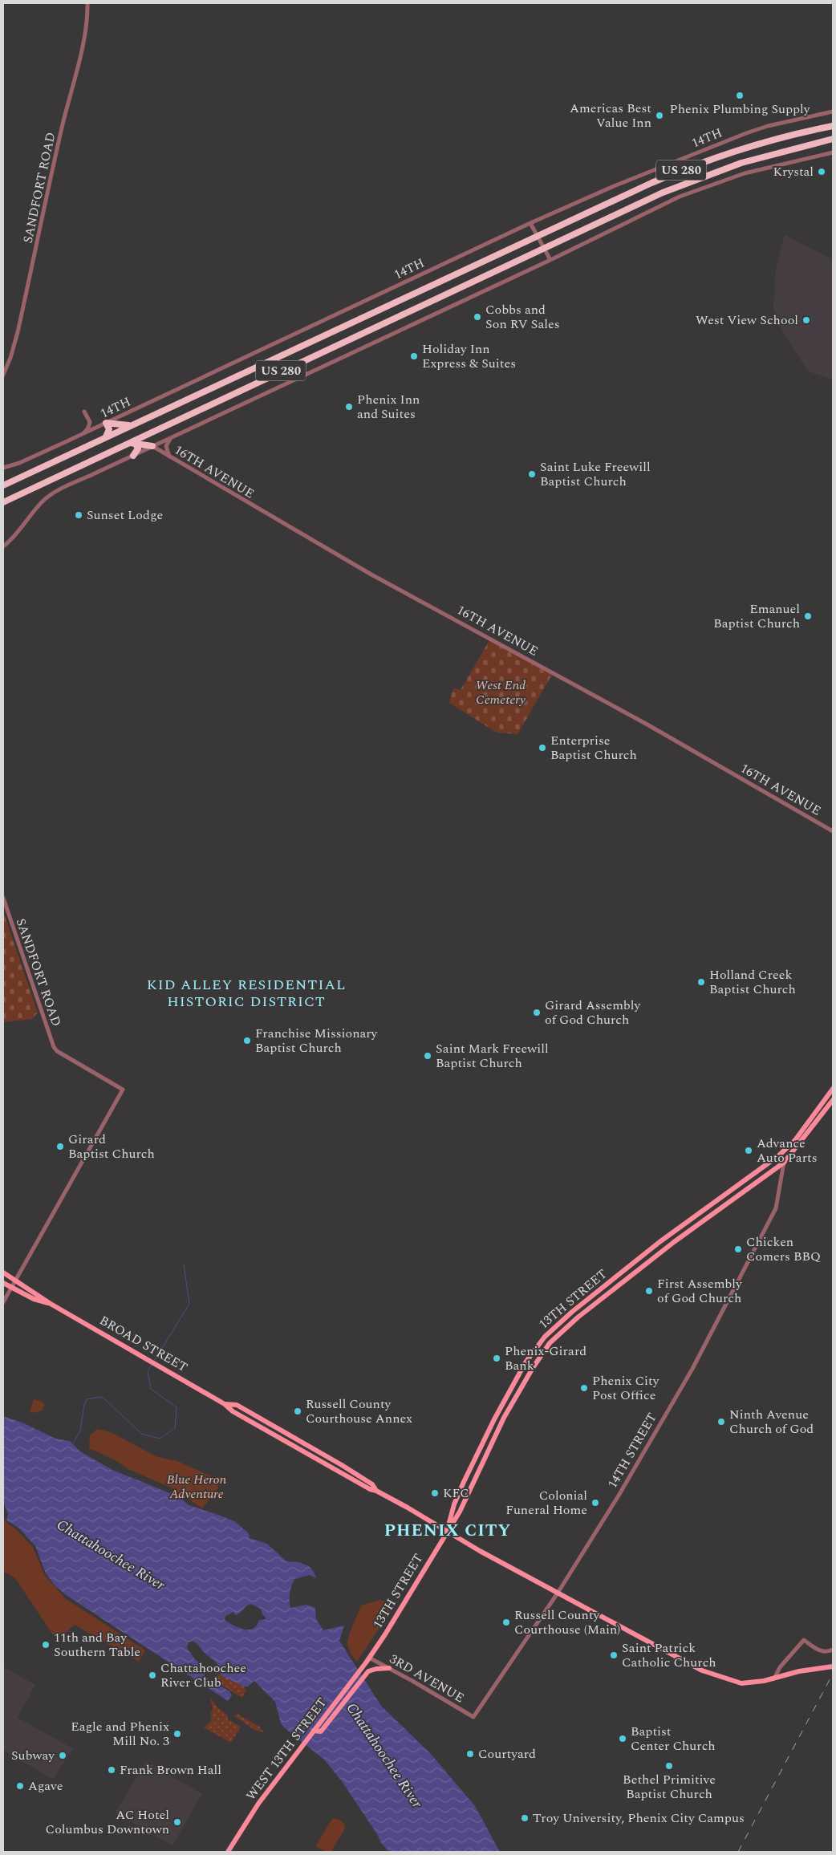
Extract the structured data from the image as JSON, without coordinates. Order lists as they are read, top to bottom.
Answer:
{
  "streets": {
    "highway": ["US 280"],
    "main road": [
      "13TH STREET",
      "BROAD STREET",
      "14TH STREET",
      "WEST 13TH STREET"
    ],
    "street": [
      "14TH",
      "SANDFORT ROAD",
      "16TH AVENUE",
      "3RD AVENUE"
    ]
  },
  "crossings": [
    ["13TH STREET", "BROAD STREET"],
    ["13TH STREET", "14TH STREET"],
    ["13TH STREET", "3RD AVENUE"],
    ["13TH STREET", "WEST 13TH STREET"],
    ["BROAD STREET", "14TH STREET"],
    ["14TH STREET", "3RD AVENUE"],
    ["3RD AVENUE", "WEST 13TH STREET"]
  ],
  "districts": ["KID ALLEY RESIDENTIAL HISTORIC DISTRICT", "PHENIX CITY"],
  "water": ["Chattahoochee River"],
  "parks": ["West End Cemetery", "Blue Heron Adventure"],
  "places": [
    "Phenix Plumbing Supply",
    "Americas Best Value Inn",
    "Krystal",
    "Cobbs and Son RV Sales",
    "West View School",
    "Holiday Inn Express & Suites",
    "Phenix Inn and Suites",
    "Saint Luke Freewill Baptist Church",
    "Sunset Lodge",
    "Emanuel Baptist Church",
    "Enterprise Baptist Church",
    "Holland Creek Baptist Church",
    "Girard Assembly of God Church",
    "Franchise Missionary Baptist Church",
    "Saint Mark Freewill Baptist Church",
    "Girard Baptist Church",
    "Advance Auto Parts",
    "Chicken Comers BBQ",
    "First Assembly of God Church",
    "Phenix-Girard Bank",
    "Phenix City Post Office",
    "Russell County Courthouse Annex",
    "Ninth Avenue Church of God",
    "KFC",
    "Colonial Funeral Home",
    "Russell County Courthouse (Main)",
    "11th and Bay Southern Table",
    "Saint Patrick Catholic Church",
    "Chattahoochee River Club",
    "Eagle and Phenix Mill No. 3",
    "Baptist Center Church",
    "Courtyard",
    "Subway",
    "Bethel Primitive Baptist Church",
    "Frank Brown Hall",
    "Agave",
    "Troy University, Phenix City Campus",
    "AC Hotel Columbus Downtown"
  ]
}
